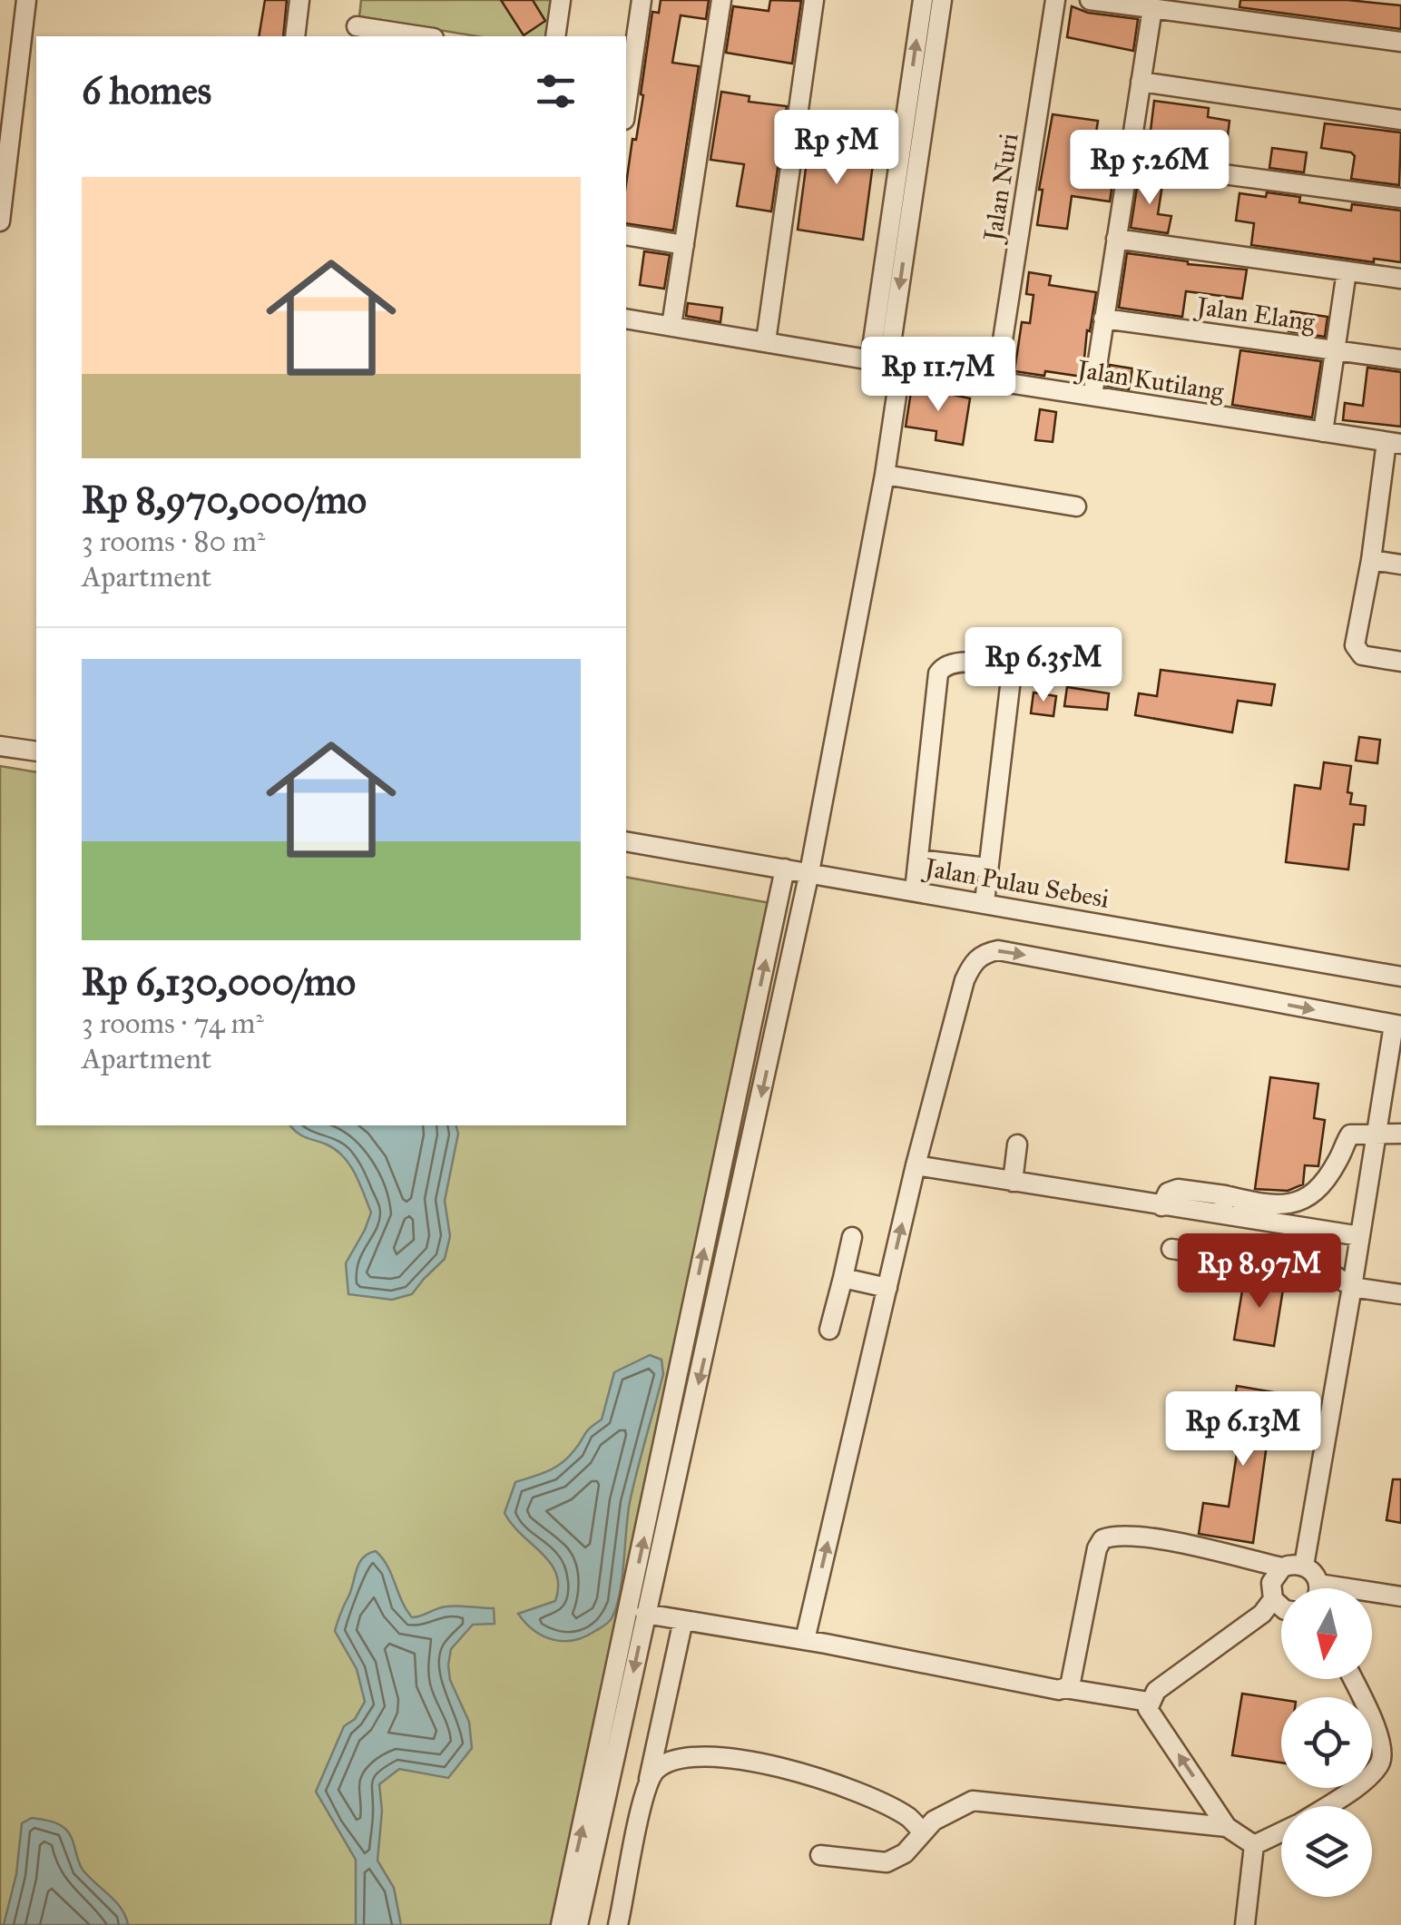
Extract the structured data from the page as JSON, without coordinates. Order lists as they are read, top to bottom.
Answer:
{
  "streets": {
    "street": [
      "Jalan Nuri",
      "Jalan Elang",
      "Jalan Kutilang",
      "Jalan Pulau Sebesi"
    ]
  },
  "crossings": [
    ["Jalan Nuri", "Jalan Kutilang"]
  ],
  "north": "bottom",
  "page": {
    "heading": "6 homes",
    "price": [
      "Rp 5M",
      "Rp 5.26M",
      "Rp 11.7M",
      "Rp 6.35M",
      "Rp 8.97M",
      "Rp 6.13M"
    ],
    "list": [
      {
        "name": "Rp 8,970,000/mo",
        "note": "3 rooms · 80 m² · Apartment"
      },
      {
        "name": "Rp 6,130,000/mo",
        "note": "3 rooms · 74 m² · Apartment"
      }
    ]
  }
}
